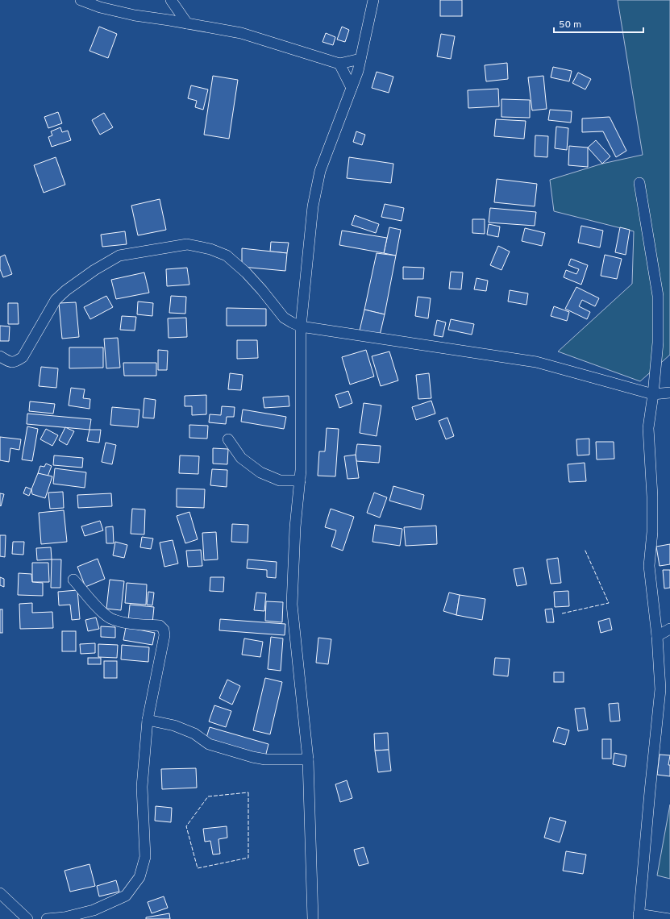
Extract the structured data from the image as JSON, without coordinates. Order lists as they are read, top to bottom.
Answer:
{
  "scale_bar": "50 m"
}
